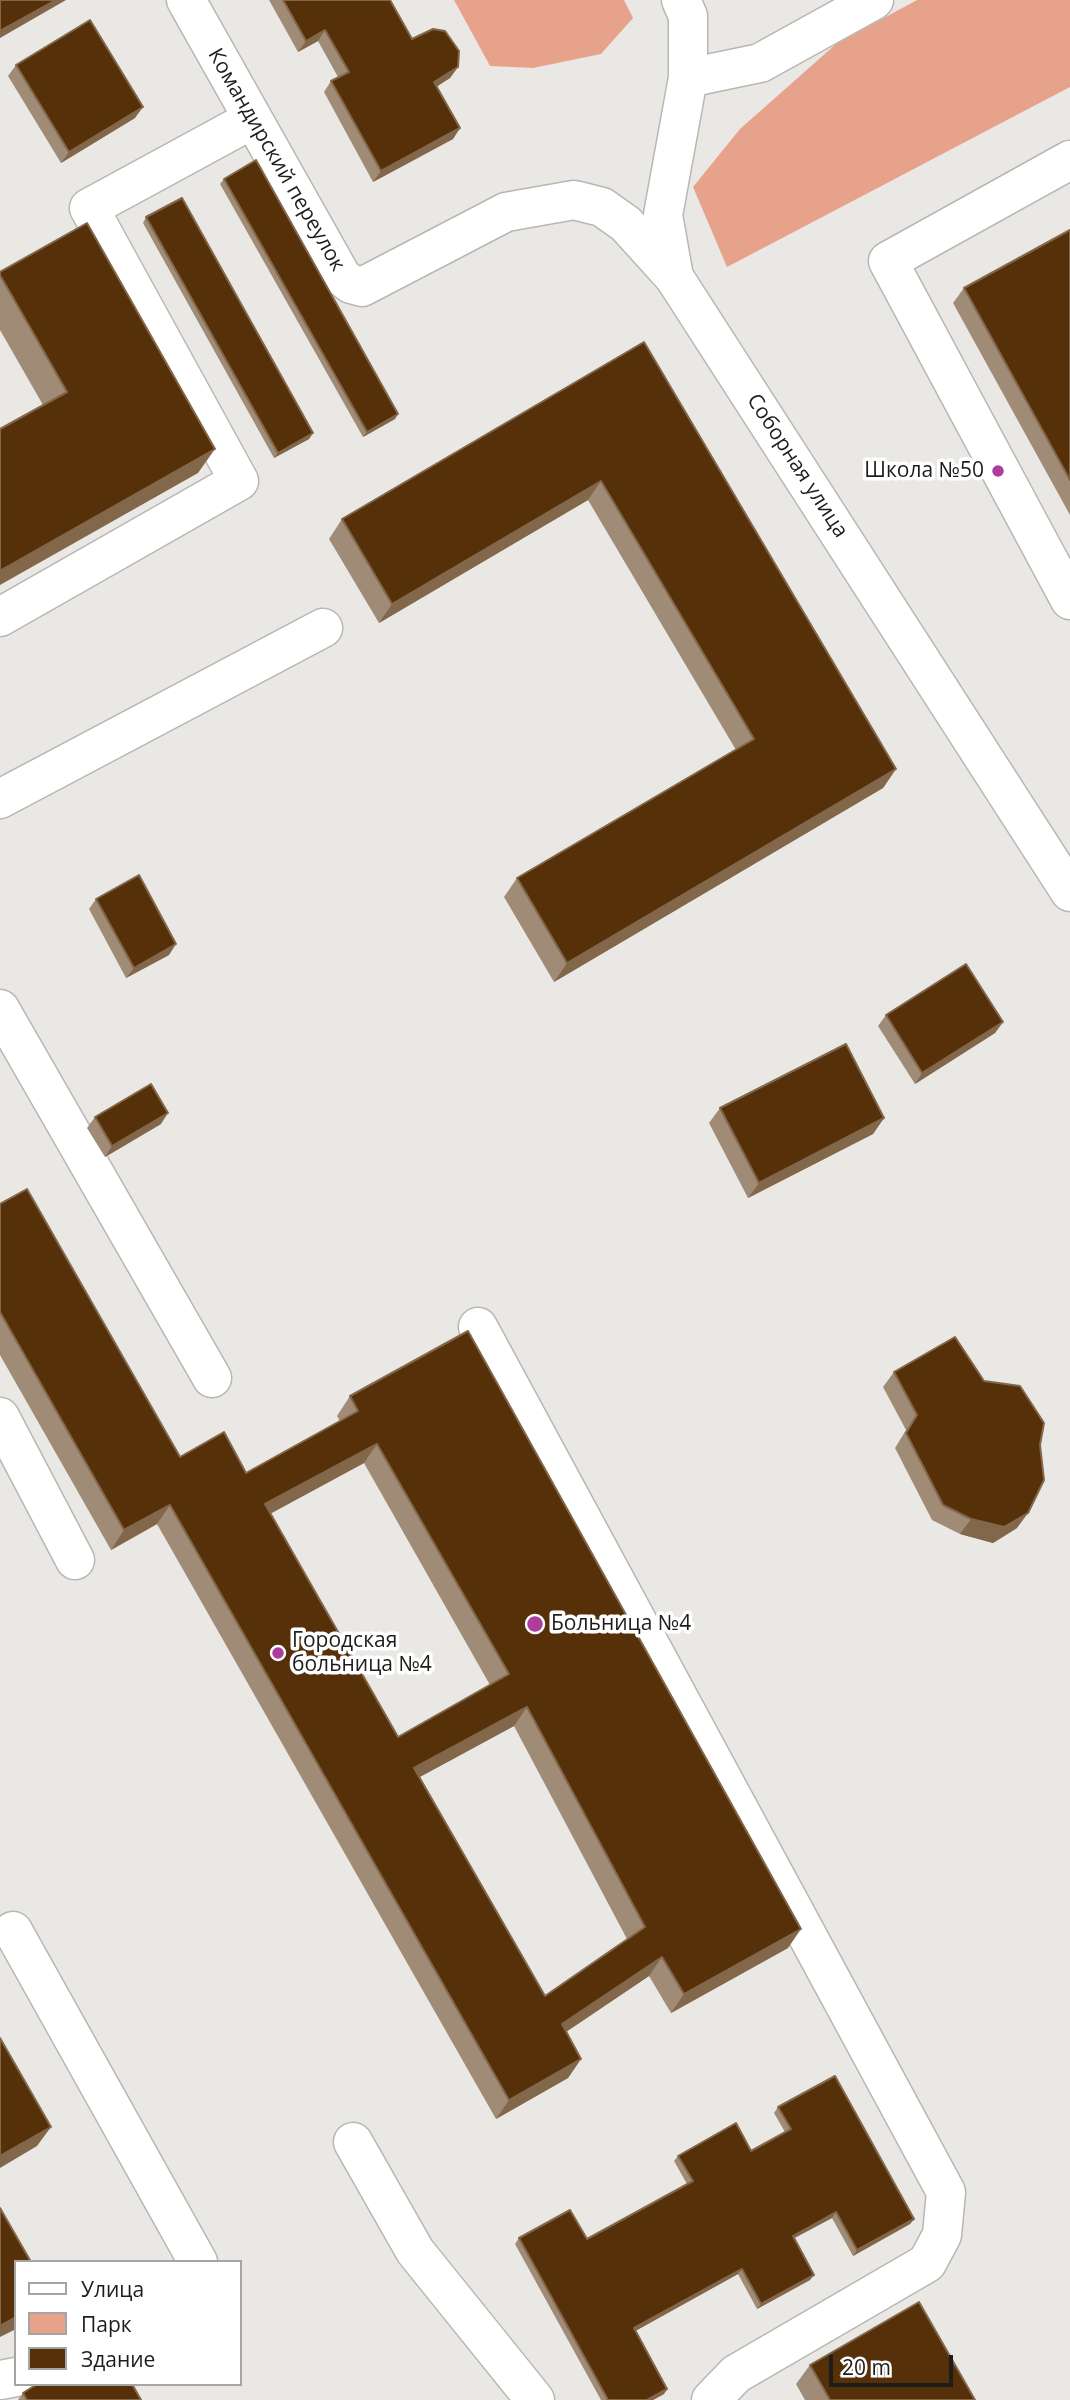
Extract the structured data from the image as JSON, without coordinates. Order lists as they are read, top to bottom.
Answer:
{
  "streets": {
    "street": ["Командирский переулок", "Соборная улица"]
  },
  "crossings": [
    ["Командирский переулок", "Соборная улица"]
  ],
  "places": ["Школа №50", "Больница №4", "Городская больница №4"],
  "legend": ["Улица", "Парк", "Здание"],
  "scale_bar": "20 m"
}
